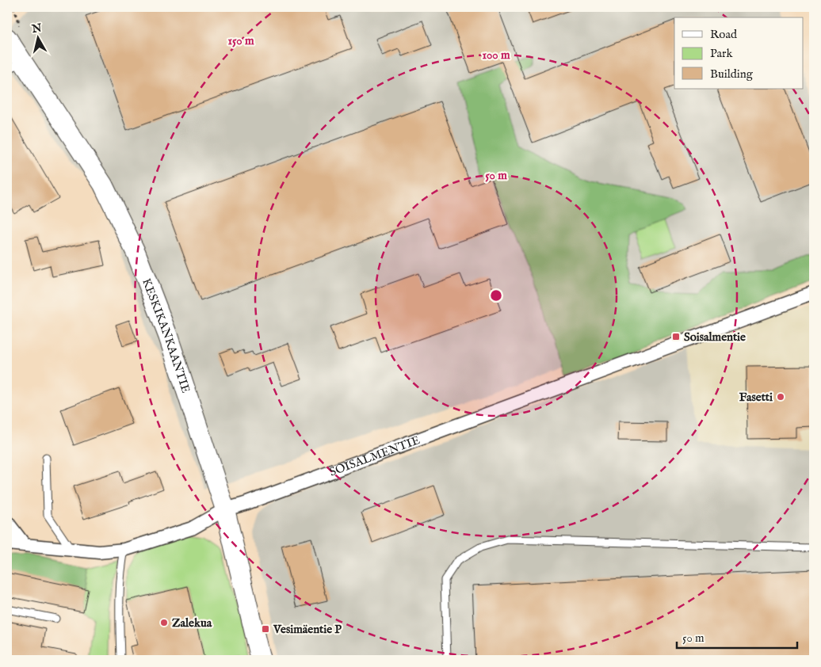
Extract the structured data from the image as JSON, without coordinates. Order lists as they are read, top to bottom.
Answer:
{
  "streets": {
    "street": ["KESKIKANKAANTIE", "SOISALMENTIE"]
  },
  "crossings": [
    ["KESKIKANKAANTIE", "SOISALMENTIE"]
  ],
  "places": {
    "transit": ["Soisalmentie", "Vesimäentie P"],
    "other": ["Fasetti", "Zalekua"]
  },
  "legend": ["Road", "Park", "Building"],
  "scale_bar": "50 m",
  "north": "top",
  "rings": ["150 m", "100 m", "50 m"]
}
